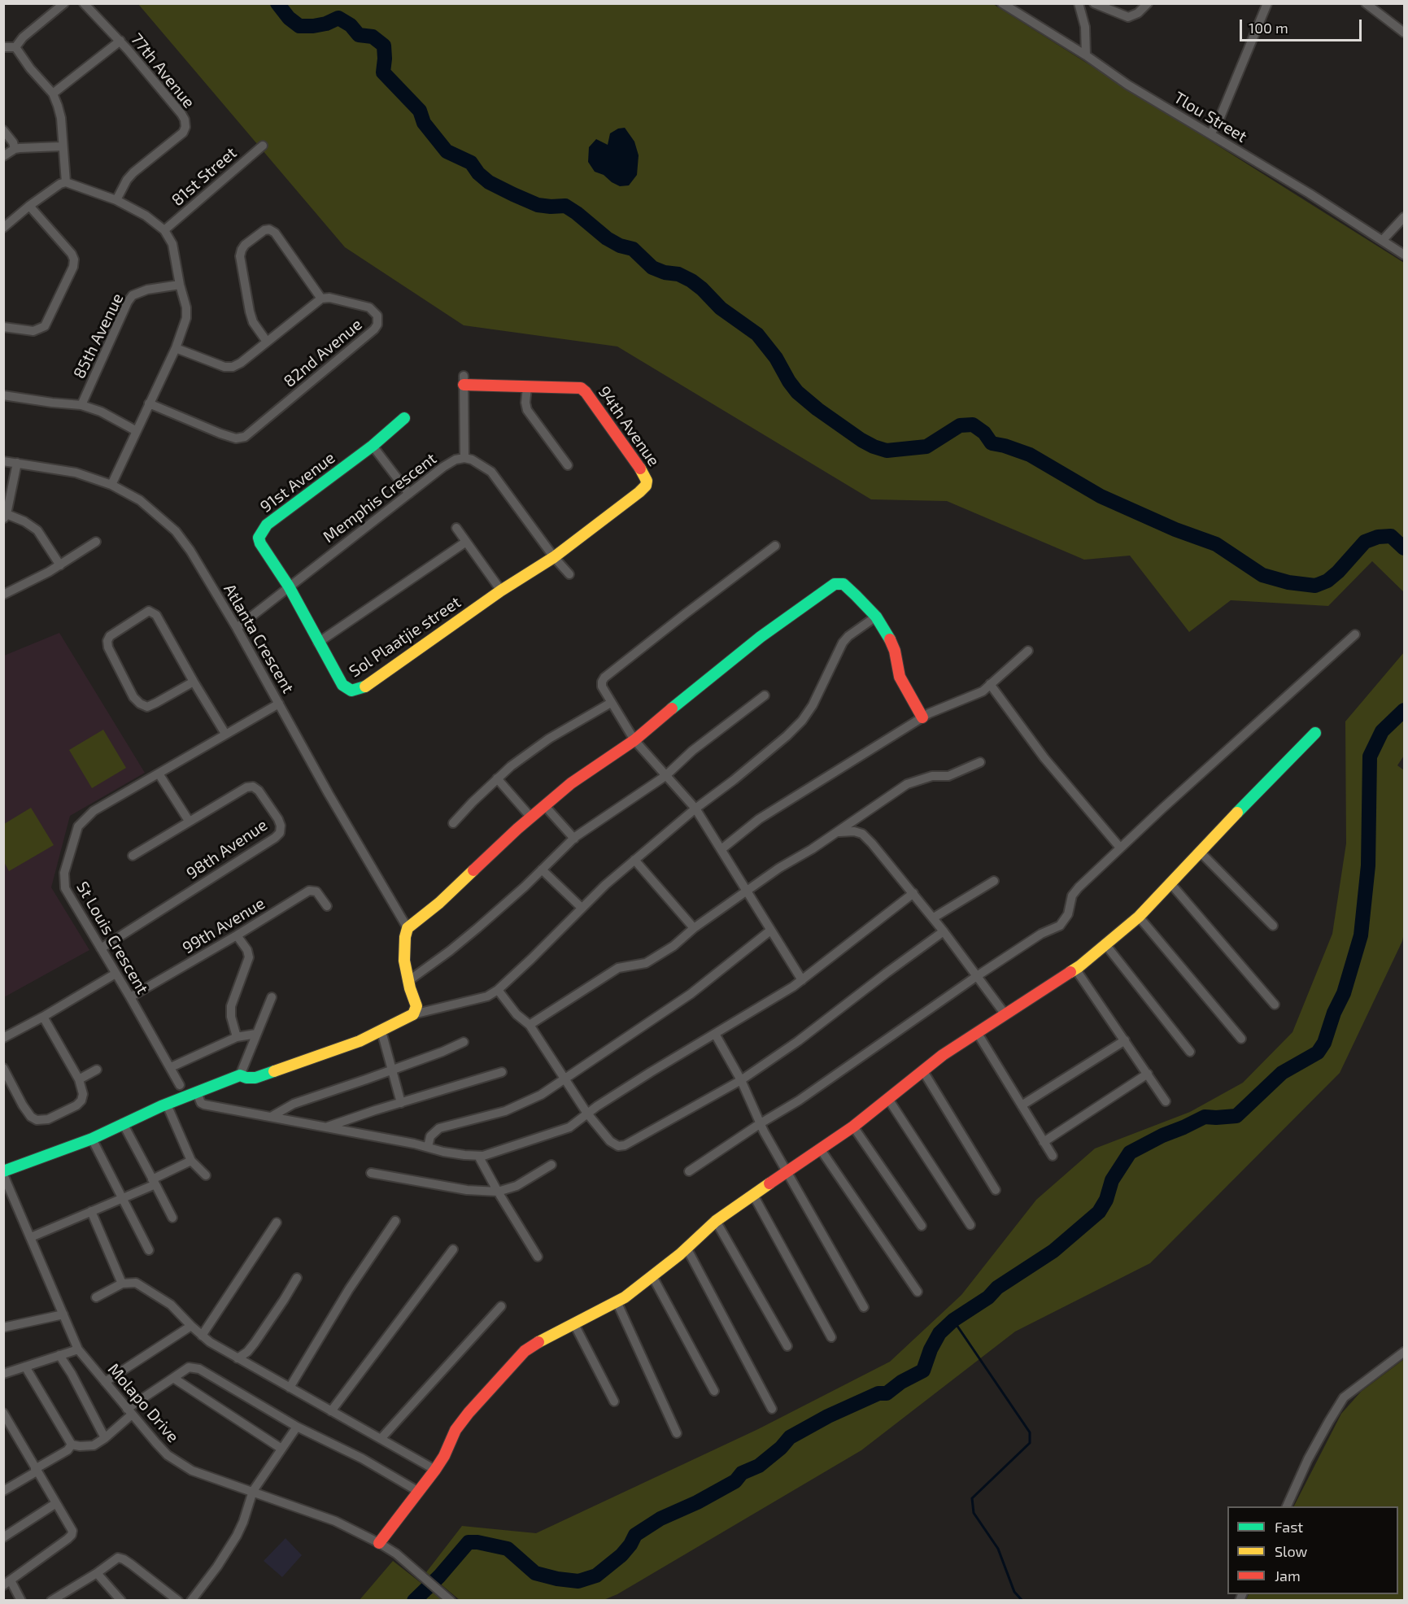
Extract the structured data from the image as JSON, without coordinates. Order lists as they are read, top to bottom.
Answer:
{
  "streets": {
    "street": [
      "77th Avenue",
      "Tlou Street",
      "81st Street",
      "85th Avenue",
      "82nd Avenue",
      "94th Avenue",
      "91st Avenue",
      "Memphis Crescent",
      "Sol Plaatjie street",
      "Atlanta Crescent",
      "98th Avenue",
      "99th Avenue",
      "St Louis Crescent",
      "Molapo Drive"
    ]
  },
  "crossings": [
    ["94th Avenue", "Sol Plaatjie street"],
    ["91st Avenue", "Memphis Crescent"],
    ["91st Avenue", "Sol Plaatjie street"],
    ["Memphis Crescent", "Sol Plaatjie street"],
    ["Memphis Crescent", "Atlanta Crescent"],
    ["Atlanta Crescent", "St Louis Crescent"],
    ["98th Avenue", "St Louis Crescent"],
    ["99th Avenue", "St Louis Crescent"]
  ],
  "legend": ["Fast", "Slow", "Jam"],
  "scale_bar": "100 m"
}
